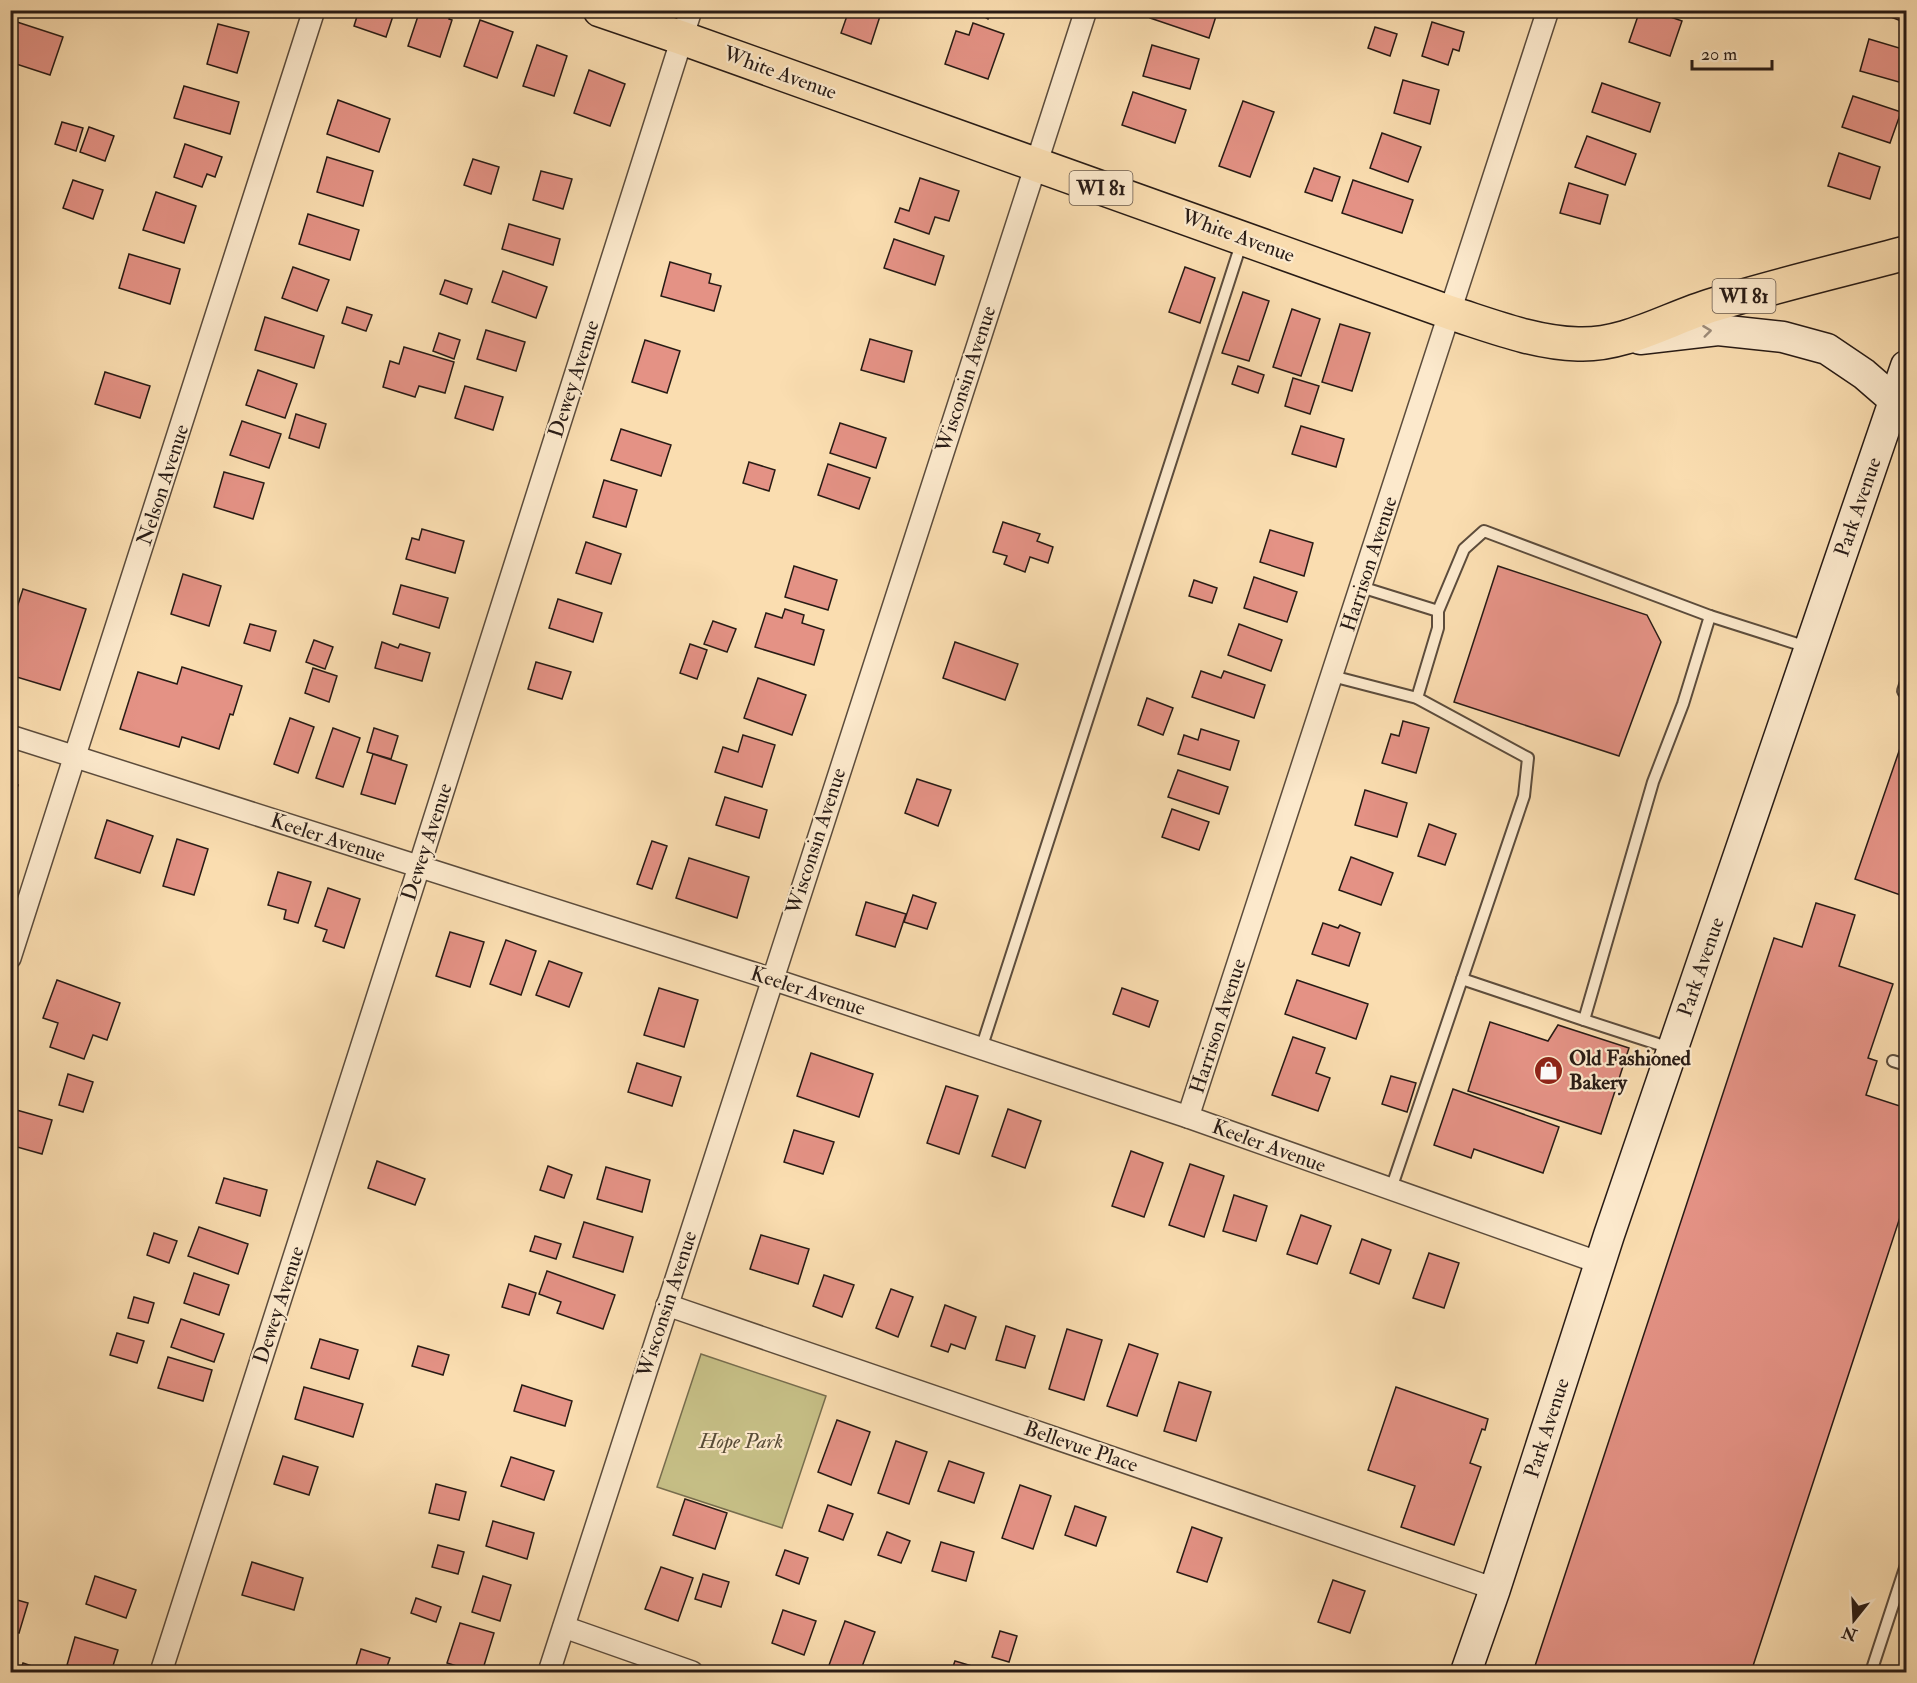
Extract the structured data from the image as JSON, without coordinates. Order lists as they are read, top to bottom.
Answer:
{
  "streets": {
    "main road": ["White Avenue", "WI 81"],
    "street": [
      "Dewey Avenue",
      "Wisconsin Avenue",
      "Nelson Avenue",
      "Park Avenue",
      "Harrison Avenue",
      "Keeler Avenue",
      "Bellevue Place"
    ]
  },
  "crossings": [
    ["White Avenue", "Dewey Avenue"],
    ["White Avenue", "Wisconsin Avenue"],
    ["White Avenue", "Harrison Avenue"],
    ["Dewey Avenue", "Keeler Avenue"],
    ["Wisconsin Avenue", "Keeler Avenue"],
    ["Wisconsin Avenue", "Bellevue Place"],
    ["Nelson Avenue", "Keeler Avenue"],
    ["Park Avenue", "Keeler Avenue"],
    ["Park Avenue", "Bellevue Place"],
    ["Harrison Avenue", "Keeler Avenue"]
  ],
  "parks": ["Hope Park"],
  "places": {
    "shop": ["Old Fashioned Bakery"]
  },
  "scale_bar": "20 m",
  "north": "bottom"
}
